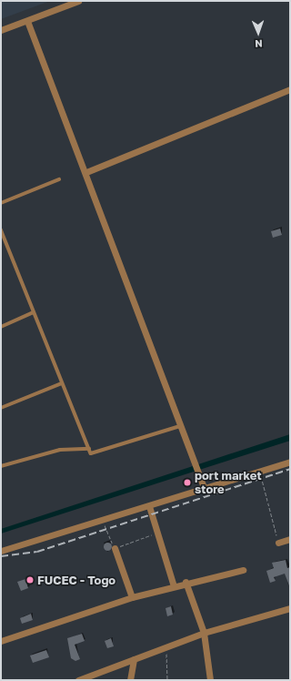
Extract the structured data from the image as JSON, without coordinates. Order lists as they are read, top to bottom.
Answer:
{
  "places": ["port market store", "FUCEC - Togo"],
  "north": "bottom"
}
